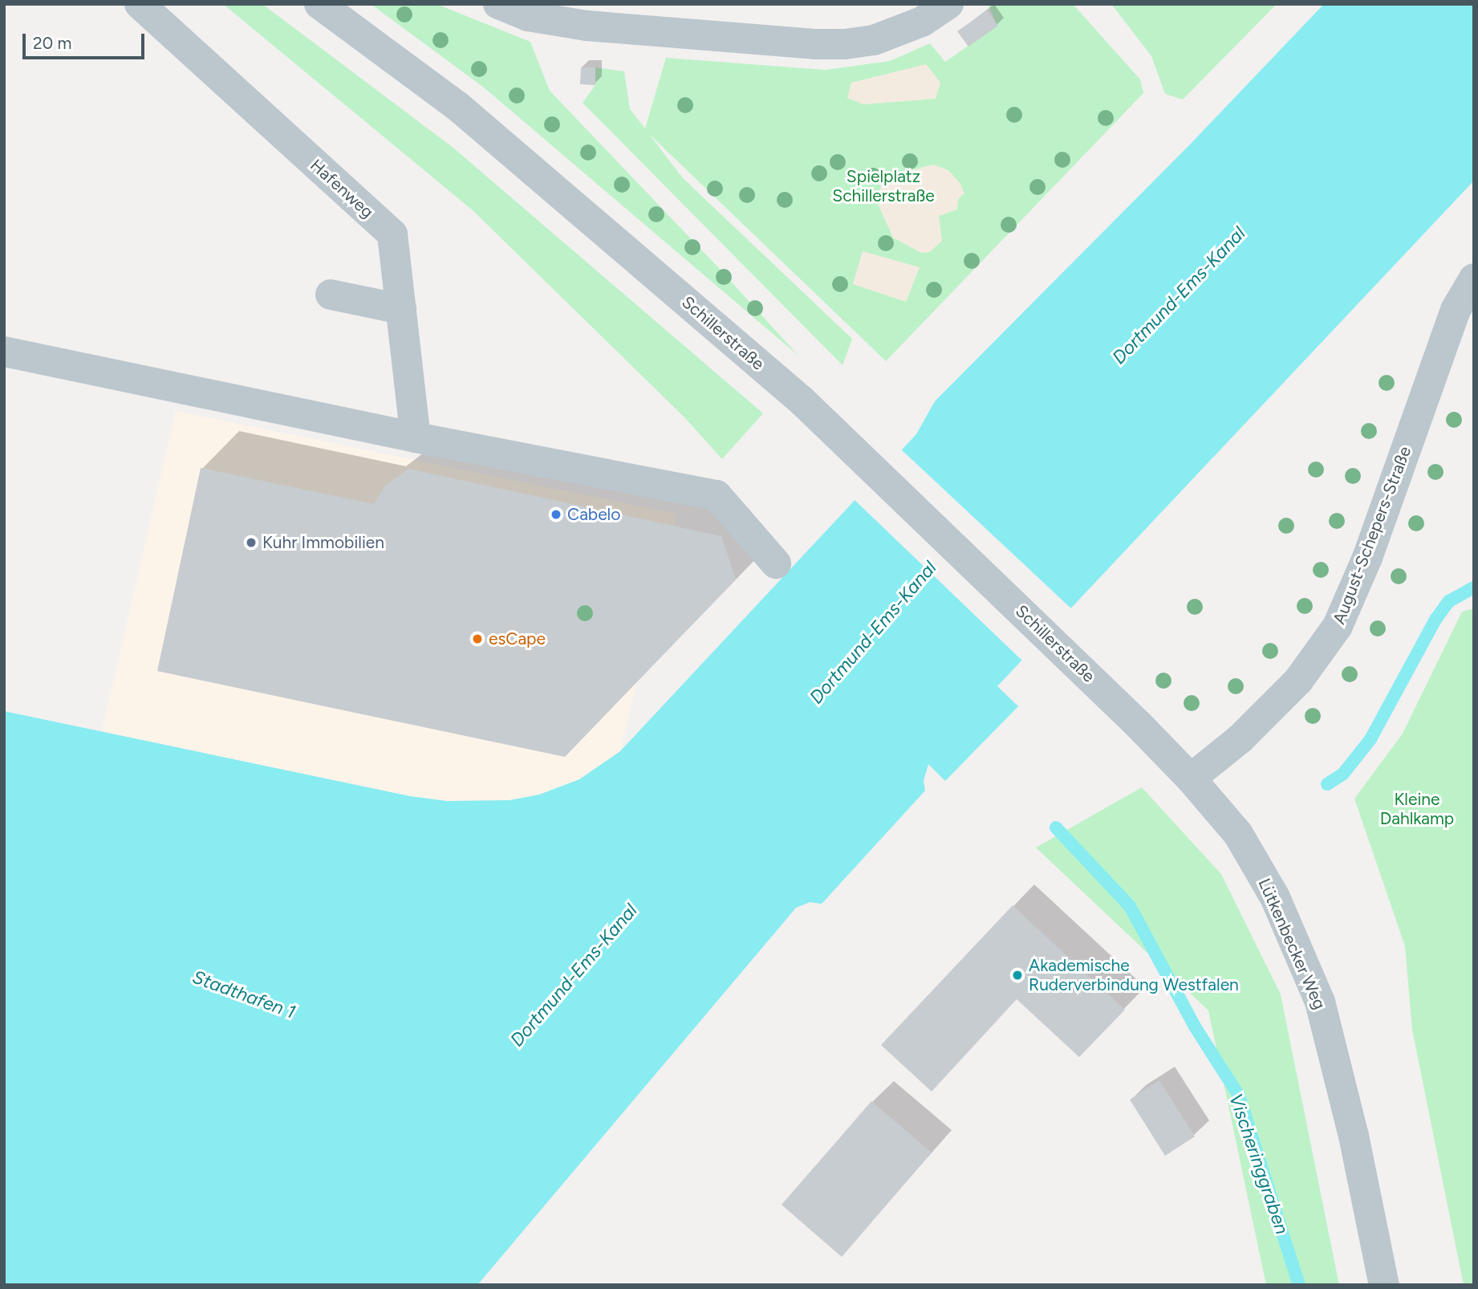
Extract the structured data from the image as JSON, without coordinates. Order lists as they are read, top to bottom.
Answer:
{
  "streets": {
    "street": [
      "Hafenweg",
      "Schillerstraße",
      "August-Schepers-Straße",
      "Lütkenbecker Weg"
    ]
  },
  "crossings": [
    ["Schillerstraße", "Lütkenbecker Weg"],
    ["August-Schepers-Straße", "Lütkenbecker Weg"]
  ],
  "water": ["Dortmund-Ems-Kanal", "Stadthafen 1", "Vischeringgraben"],
  "parks": ["Spielplatz Schillerstraße", "Kleine Dahlkamp"],
  "places": [
    "Cabelo",
    "Kuhr Immobilien",
    "esCape",
    "Akademische Ruderverbindung Westfalen"
  ],
  "scale_bar": "20 m"
}
